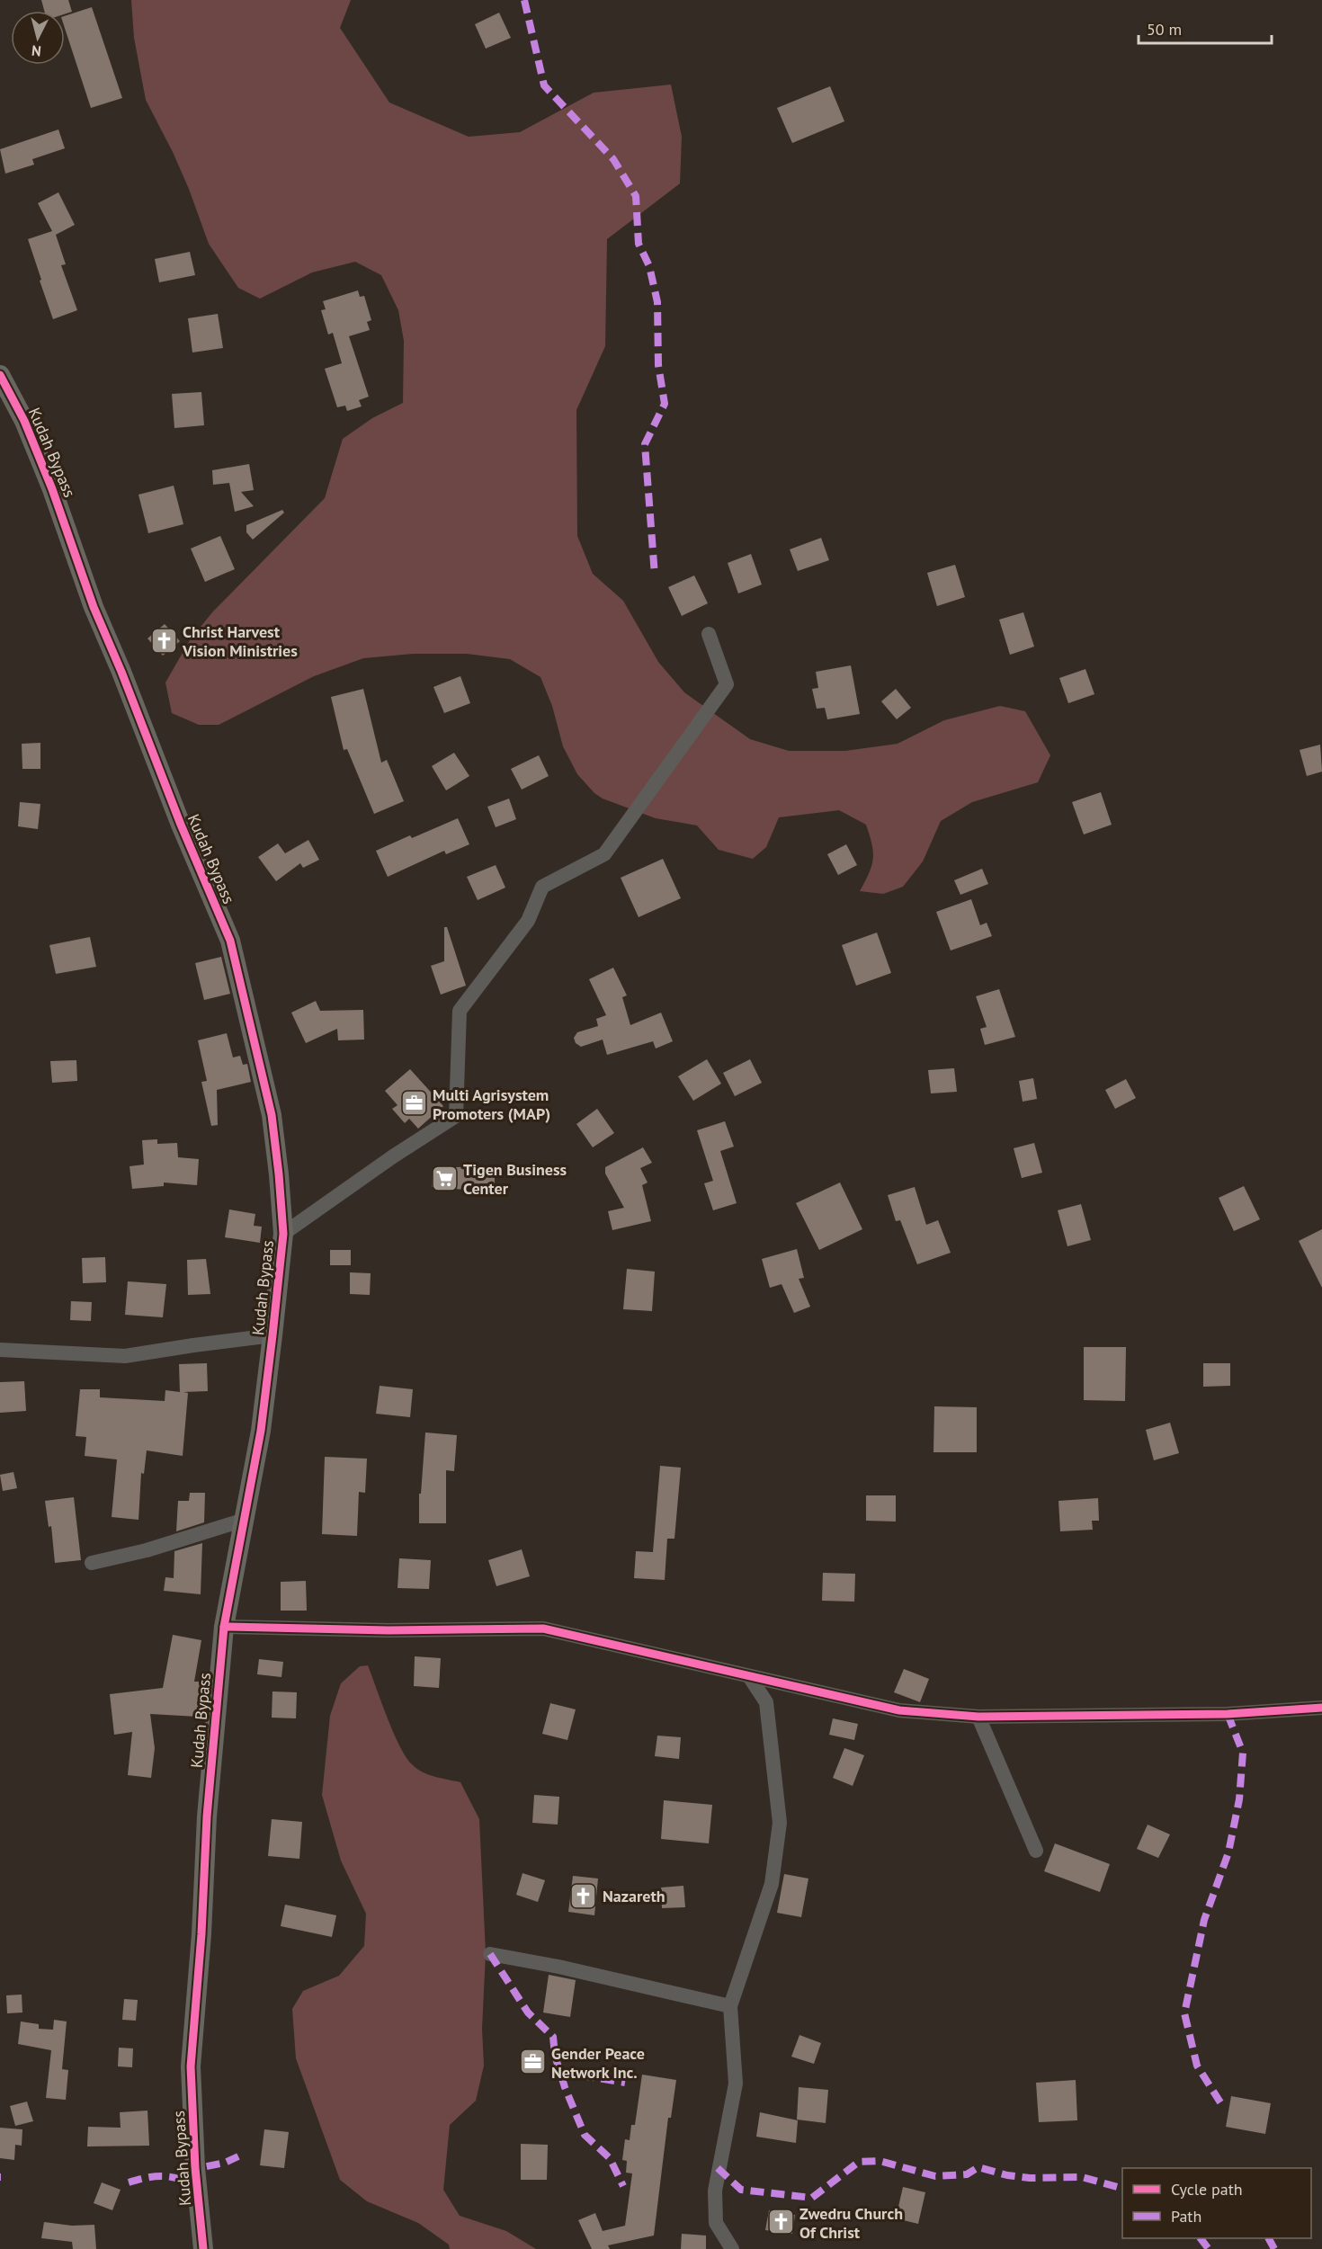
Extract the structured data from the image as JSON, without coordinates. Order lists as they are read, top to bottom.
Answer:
{
  "streets": {
    "street": ["Kudah Bypass"]
  },
  "places": {
    "church": ["Christ Harvest Vision Ministries", "Nazareth", "Zwedru Church Of Christ"],
    "office": ["Multi Agrisystem Promoters (MAP)", "Gender Peace Network Inc."],
    "supermarket": ["Tigen Business Center"]
  },
  "legend": ["Cycle path", "Path"],
  "scale_bar": "50 m",
  "north": "bottom"
}
